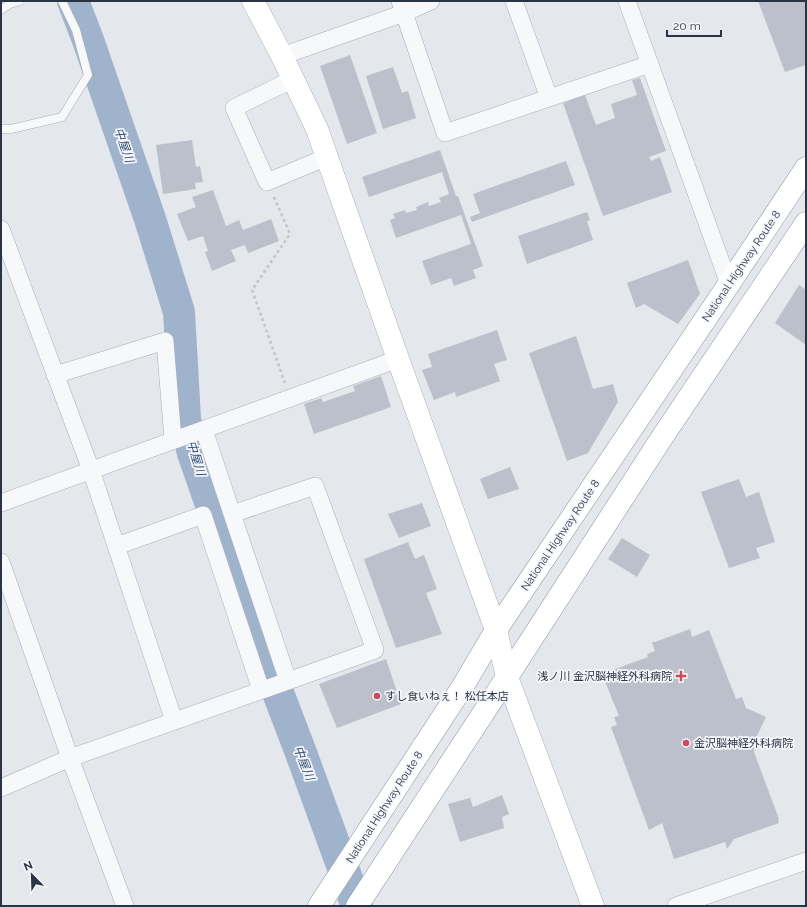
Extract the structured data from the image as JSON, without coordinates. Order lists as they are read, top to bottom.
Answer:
{
  "streets": {
    "main road": ["National Highway Route 8"]
  },
  "water": ["中屋川"],
  "places": {
    "health": ["浅ノ川 金沢脳神経外科病院"],
    "other": ["すし食いねぇ！ 松任本店", "金沢脳神経外科病院"]
  },
  "scale_bar": "20 m",
  "north": "top left"
}
